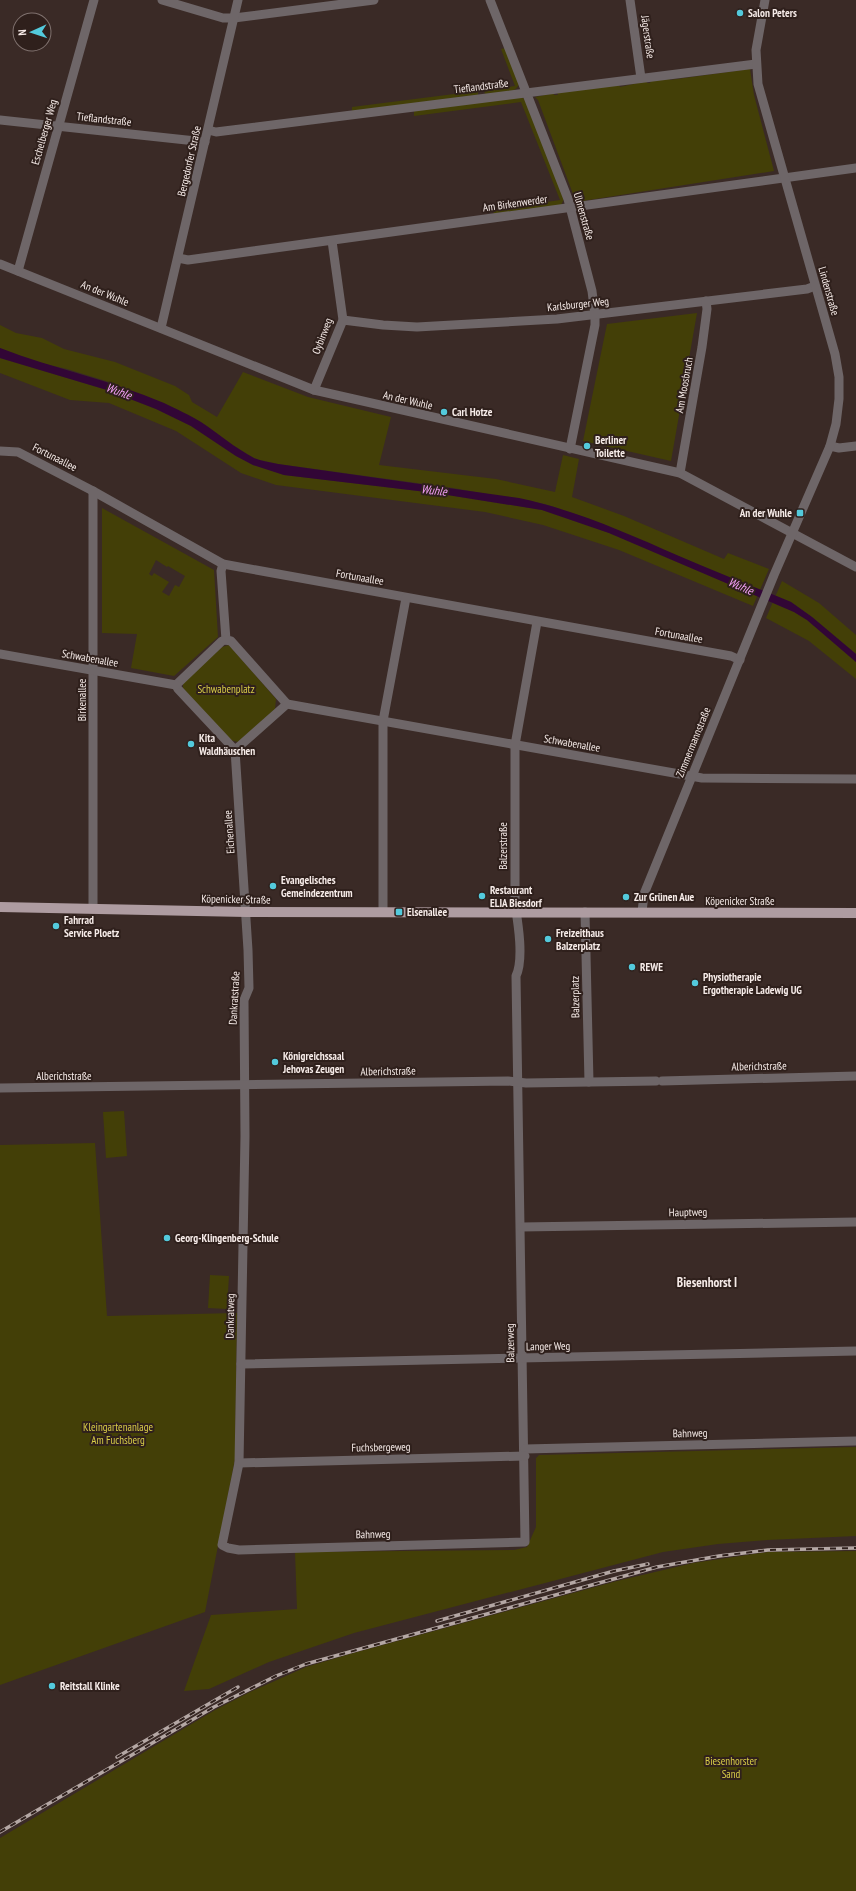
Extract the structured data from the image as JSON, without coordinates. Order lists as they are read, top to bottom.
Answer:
{
  "streets": {
    "main road": ["Köpenicker Straße"],
    "street": [
      "Jägerstraße",
      "Tieflandstraße",
      "Eschelberger Weg",
      "Bergedorfer Straße",
      "Am Birkenwerder",
      "Ulmenstraße",
      "Lindenstraße",
      "An der Wuhle",
      "Karlsburger Weg",
      "Oybinweg",
      "Am Moosbruch",
      "Fortunaallee",
      "Schwabenallee",
      "Birkenallee",
      "Zimmermannstraße",
      "Eichenallee",
      "Balzerstraße",
      "Balzerplatz",
      "Dankratstraße",
      "Alberichstraße",
      "Hauptweg",
      "Dankratweg",
      "Balzerweg",
      "Langer Weg",
      "Bahnweg",
      "Fuchsbergeweg"
    ]
  },
  "crossings": [
    ["Jägerstraße", "Tieflandstraße"],
    ["Tieflandstraße", "Eschelberger Weg"],
    ["Tieflandstraße", "Bergedorfer Straße"],
    ["Tieflandstraße", "Ulmenstraße"],
    ["Tieflandstraße", "Lindenstraße"],
    ["Eschelberger Weg", "An der Wuhle"],
    ["Bergedorfer Straße", "Am Birkenwerder"],
    ["Bergedorfer Straße", "An der Wuhle"],
    ["Am Birkenwerder", "Ulmenstraße"],
    ["Am Birkenwerder", "Lindenstraße"],
    ["Am Birkenwerder", "Oybinweg"],
    ["Ulmenstraße", "An der Wuhle"],
    ["Ulmenstraße", "Karlsburger Weg"],
    ["Lindenstraße", "An der Wuhle"],
    ["Lindenstraße", "Karlsburger Weg"],
    ["Lindenstraße", "Zimmermannstraße"],
    ["An der Wuhle", "Oybinweg"],
    ["An der Wuhle", "Am Moosbruch"],
    ["Karlsburger Weg", "Oybinweg"],
    ["Karlsburger Weg", "Am Moosbruch"],
    ["Fortunaallee", "Birkenallee"],
    ["Fortunaallee", "Zimmermannstraße"],
    ["Fortunaallee", "Balzerstraße"],
    ["Schwabenallee", "Birkenallee"],
    ["Schwabenallee", "Zimmermannstraße"],
    ["Schwabenallee", "Balzerstraße"],
    ["Birkenallee", "Köpenicker Straße"],
    ["Zimmermannstraße", "Köpenicker Straße"],
    ["Eichenallee", "Köpenicker Straße"],
    ["Eichenallee", "Dankratstraße"],
    ["Balzerstraße", "Köpenicker Straße"],
    ["Balzerstraße", "Alberichstraße"],
    ["Balzerstraße", "Balzerweg"],
    ["Köpenicker Straße", "Balzerplatz"],
    ["Köpenicker Straße", "Dankratstraße"],
    ["Balzerplatz", "Alberichstraße"],
    ["Dankratstraße", "Alberichstraße"],
    ["Dankratstraße", "Dankratweg"],
    ["Alberichstraße", "Dankratweg"],
    ["Hauptweg", "Balzerweg"],
    ["Dankratweg", "Langer Weg"],
    ["Dankratweg", "Bahnweg"],
    ["Dankratweg", "Fuchsbergeweg"],
    ["Balzerweg", "Langer Weg"],
    ["Balzerweg", "Bahnweg"],
    ["Balzerweg", "Fuchsbergeweg"],
    ["Bahnweg", "Fuchsbergeweg"]
  ],
  "districts": ["Biesenhorst I"],
  "water": ["Wuhle"],
  "parks": ["Schwabenplatz", "Kleingartenanlage Am Fuchsberg", "Biesenhorster Sand"],
  "places": {
    "other": [
      "Salon Peters",
      "Carl Hotze",
      "Berliner Toilette",
      "Kita Waldhäuschen",
      "Evangelisches Gemeindezentrum",
      "Restaurant ELIA Biesdorf",
      "Zur Grünen Aue",
      "Fahrrad Service Ploetz",
      "Freizeithaus Balzerplatz",
      "REWE",
      "Physiotherapie Ergotherapie Ladewig UG",
      "Königreichssaal Jehovas Zeugen",
      "Georg-Klingenberg-Schule",
      "Reitstall Klinke"
    ],
    "transit": ["An der Wuhle", "Elsenallee"]
  },
  "north": "left"
}
